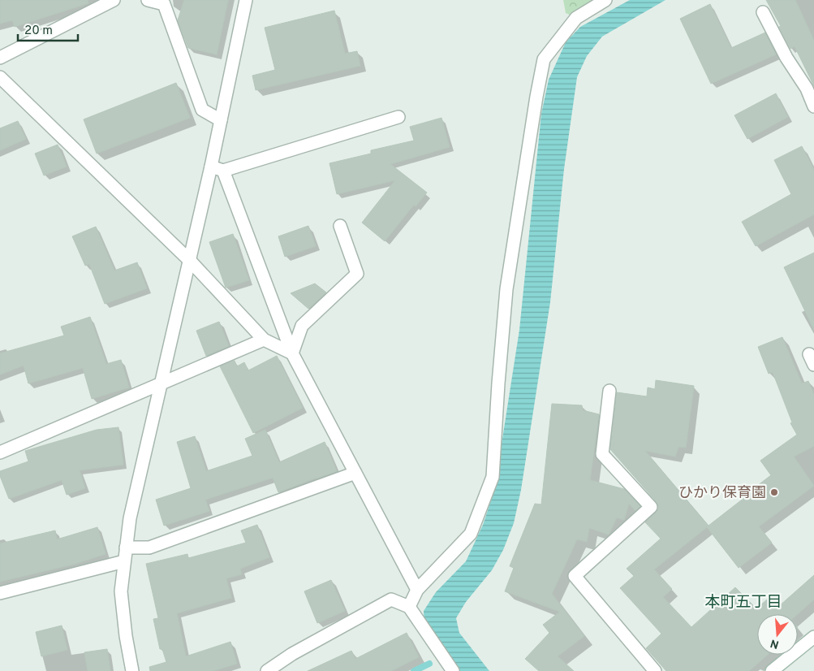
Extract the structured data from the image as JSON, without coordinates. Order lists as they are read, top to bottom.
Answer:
{
  "districts": ["本町五丁目"],
  "places": ["ひかり保育園"],
  "scale_bar": "20 m",
  "north": "bottom"
}
